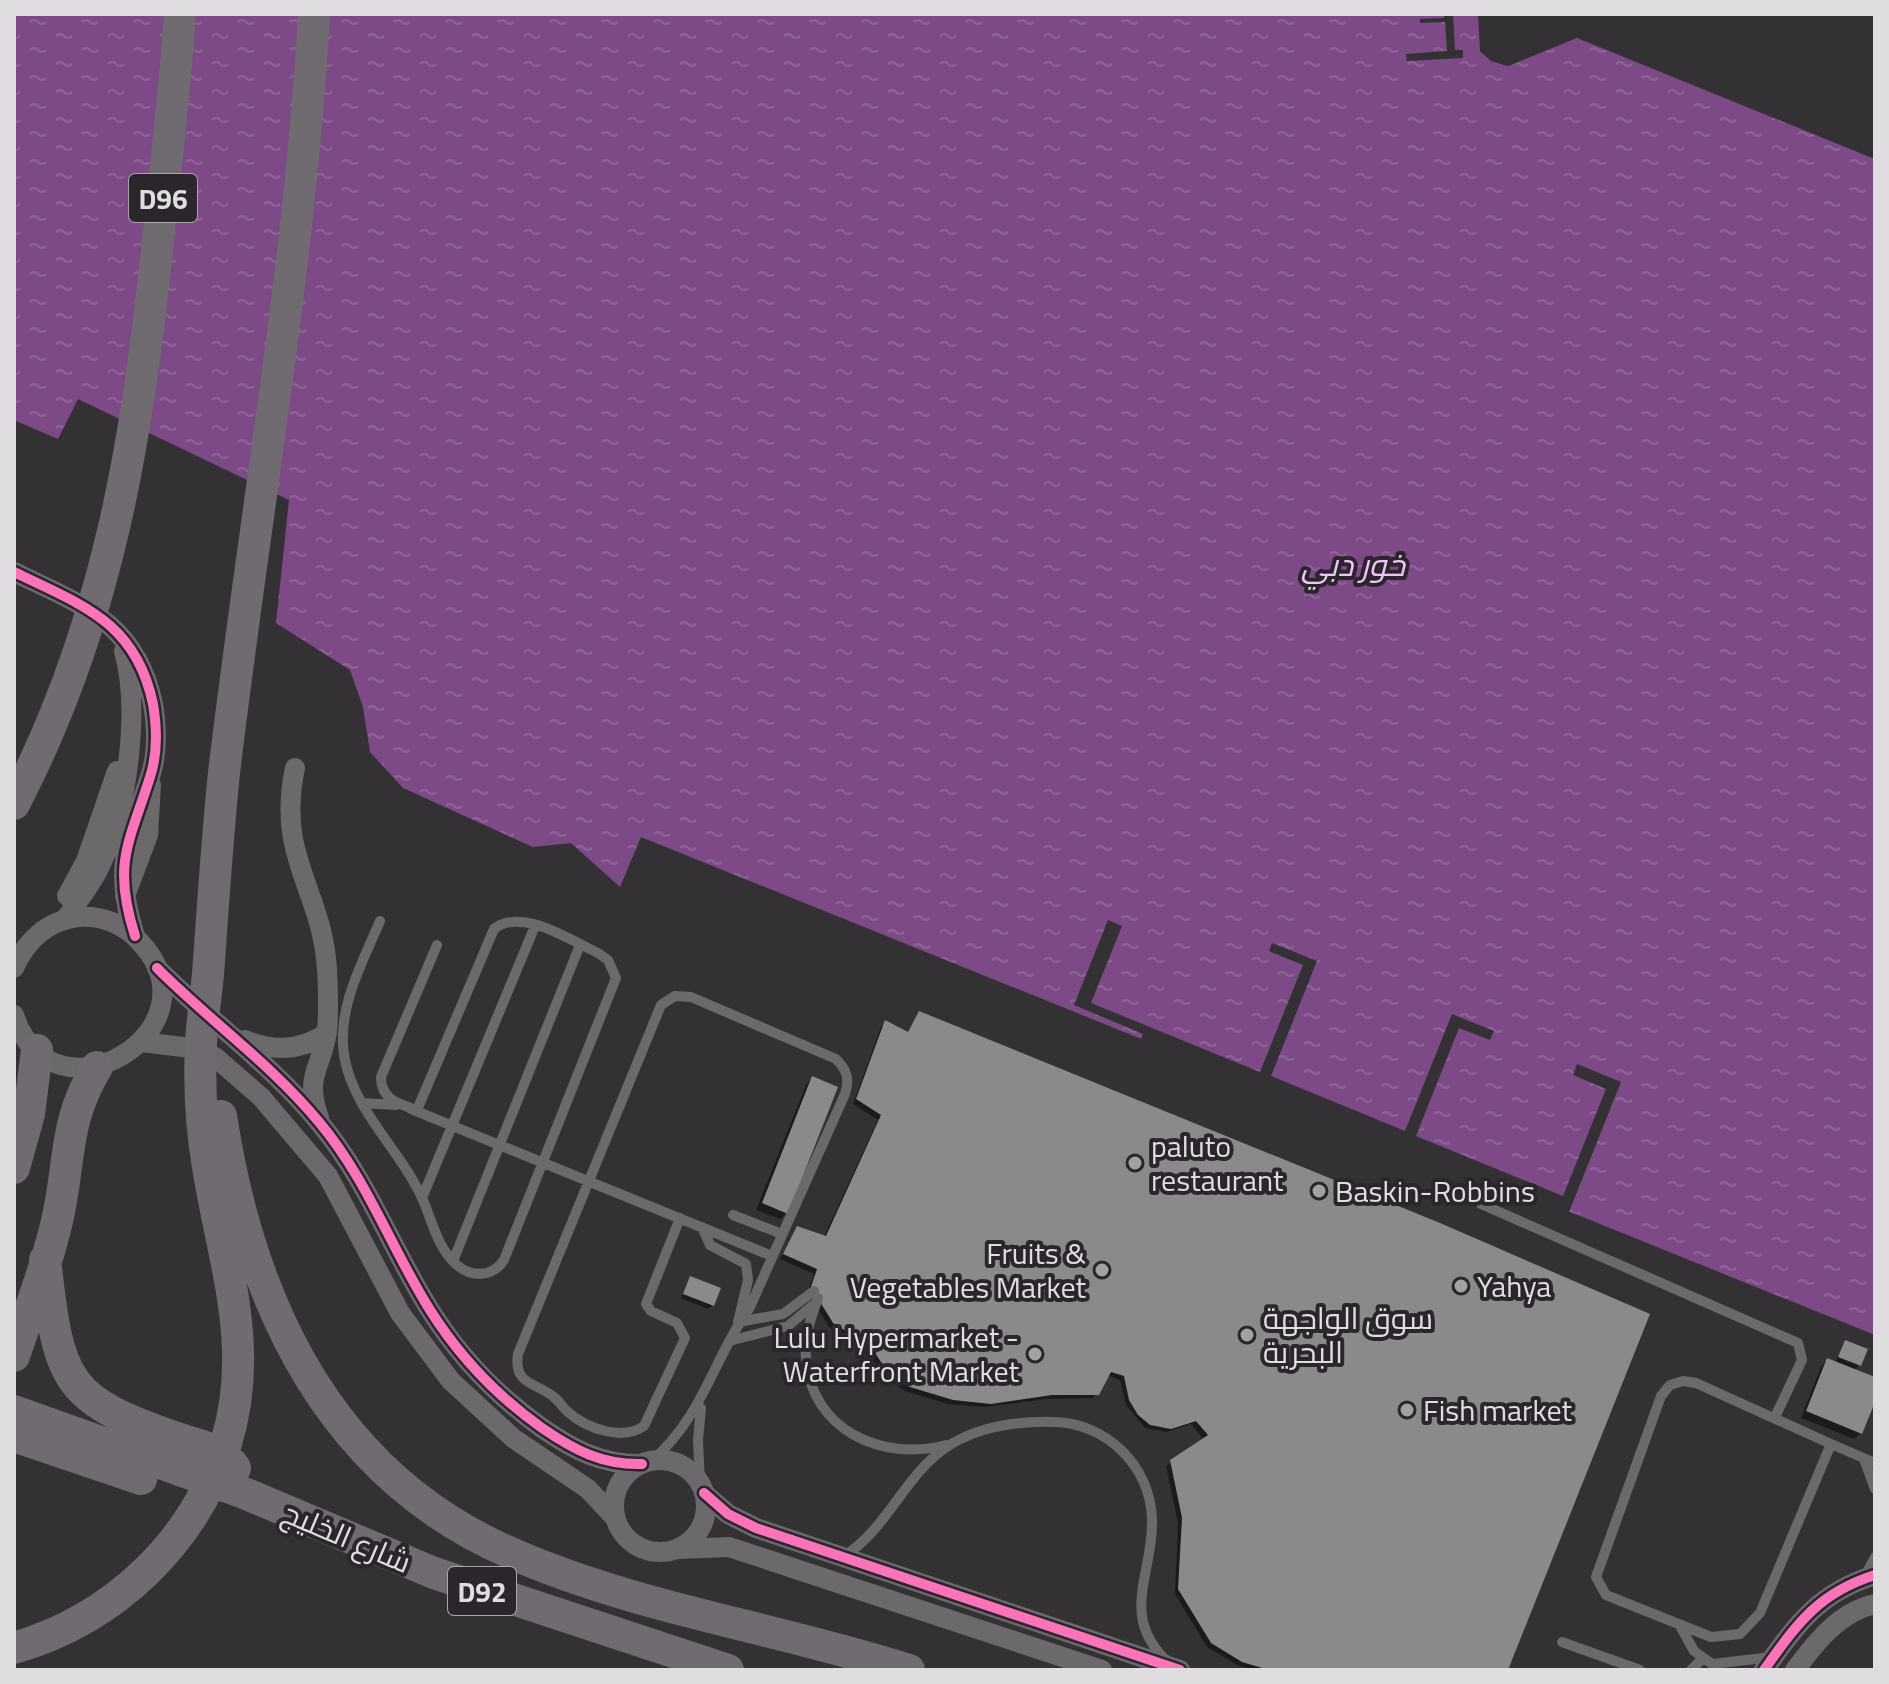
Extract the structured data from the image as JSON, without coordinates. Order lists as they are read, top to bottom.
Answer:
{
  "streets": {
    "main road": ["D96", "شارع الخليج", "D92"]
  },
  "water": ["خور دبي"],
  "places": [
    "paluto restaurant",
    "Baskin-Robbins",
    "Fruits & Vegetables Market",
    "Yahya",
    "سوق الواجهة البحرية",
    "Lulu Hypermarket - Waterfront Market",
    "Fish market"
  ]
}
